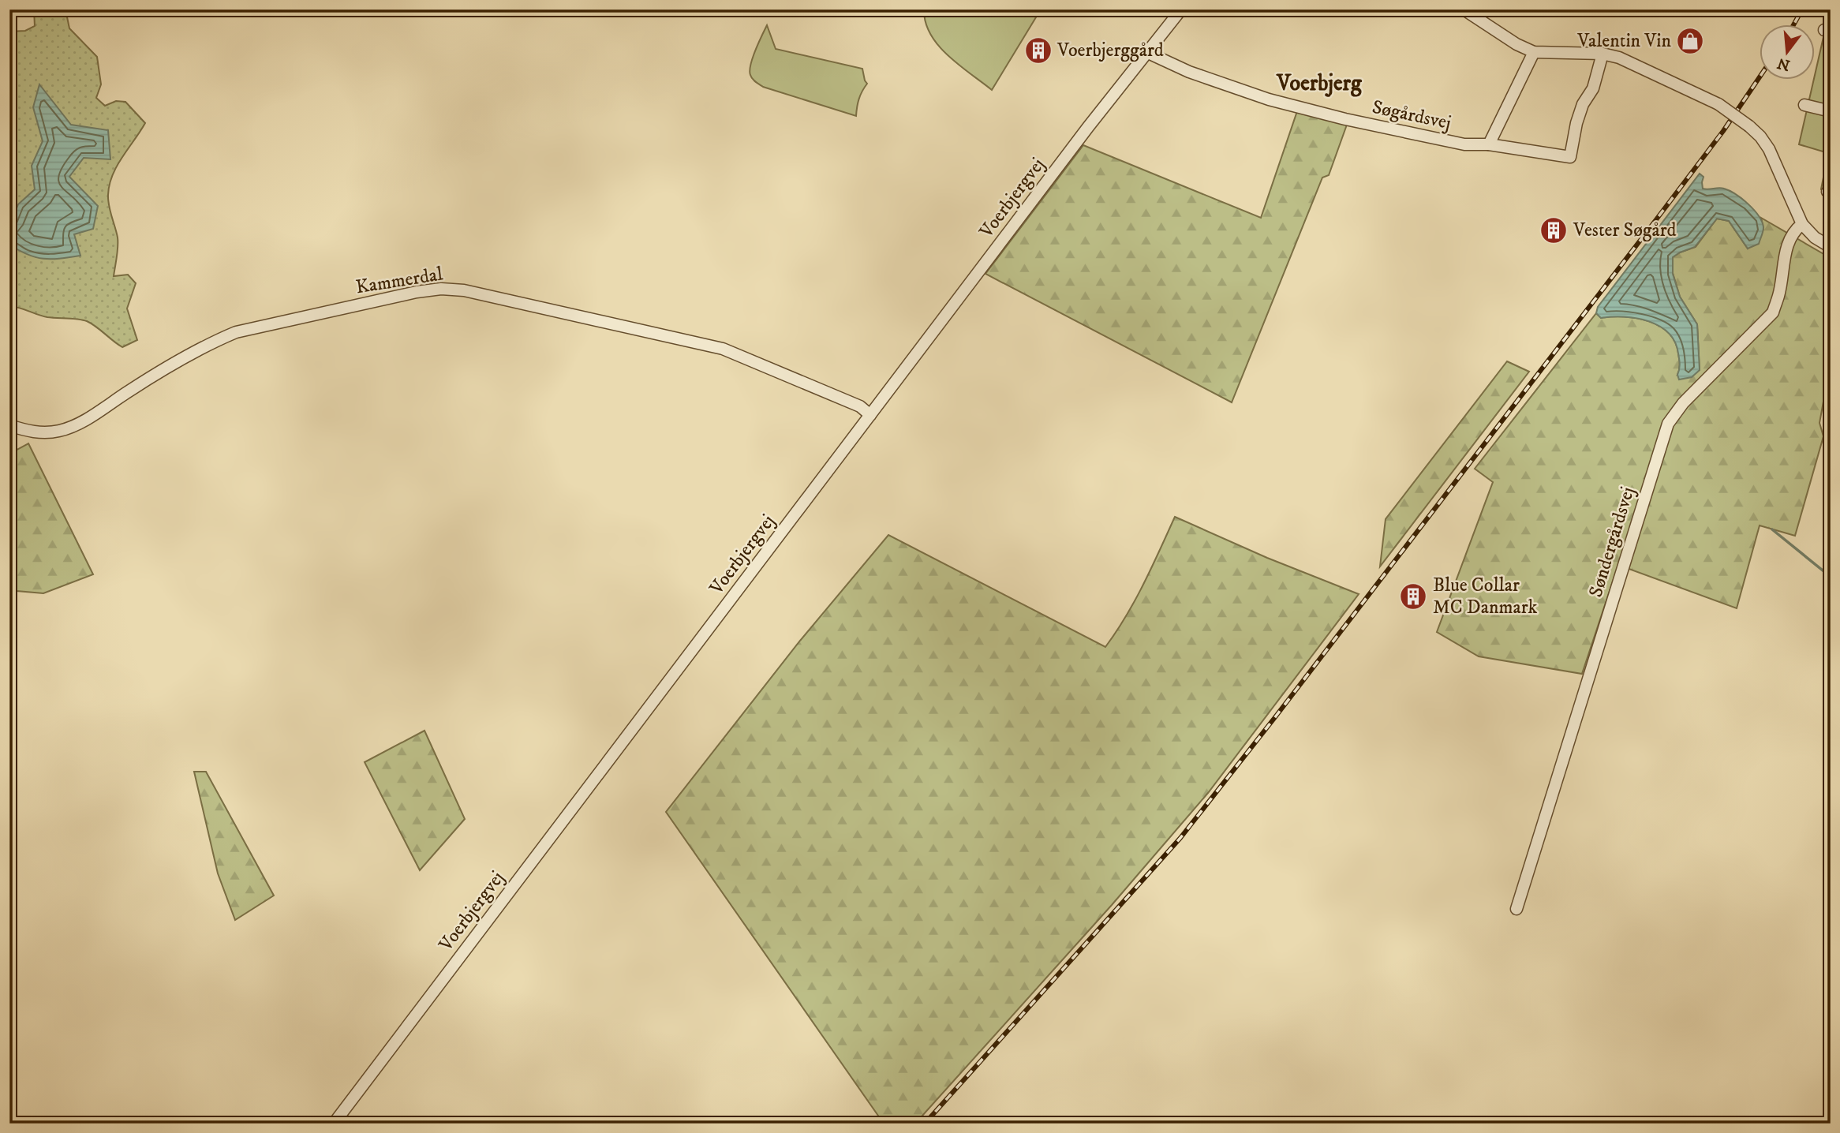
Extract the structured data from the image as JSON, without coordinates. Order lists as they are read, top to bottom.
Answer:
{
  "streets": {
    "street": [
      "Søgårdsvej",
      "Voerbjergvej",
      "Kammerdal",
      "Søndergårdsvej"
    ]
  },
  "crossings": [
    ["Søgårdsvej", "Voerbjergvej"],
    ["Voerbjergvej", "Kammerdal"]
  ],
  "districts": ["Voerbjerg"],
  "places": {
    "shop": ["Valentin Vin"],
    "building": ["Voerbjerggård", "Vester Søgård", "Blue Collar MC Danmark"]
  },
  "north": "bottom"
}
